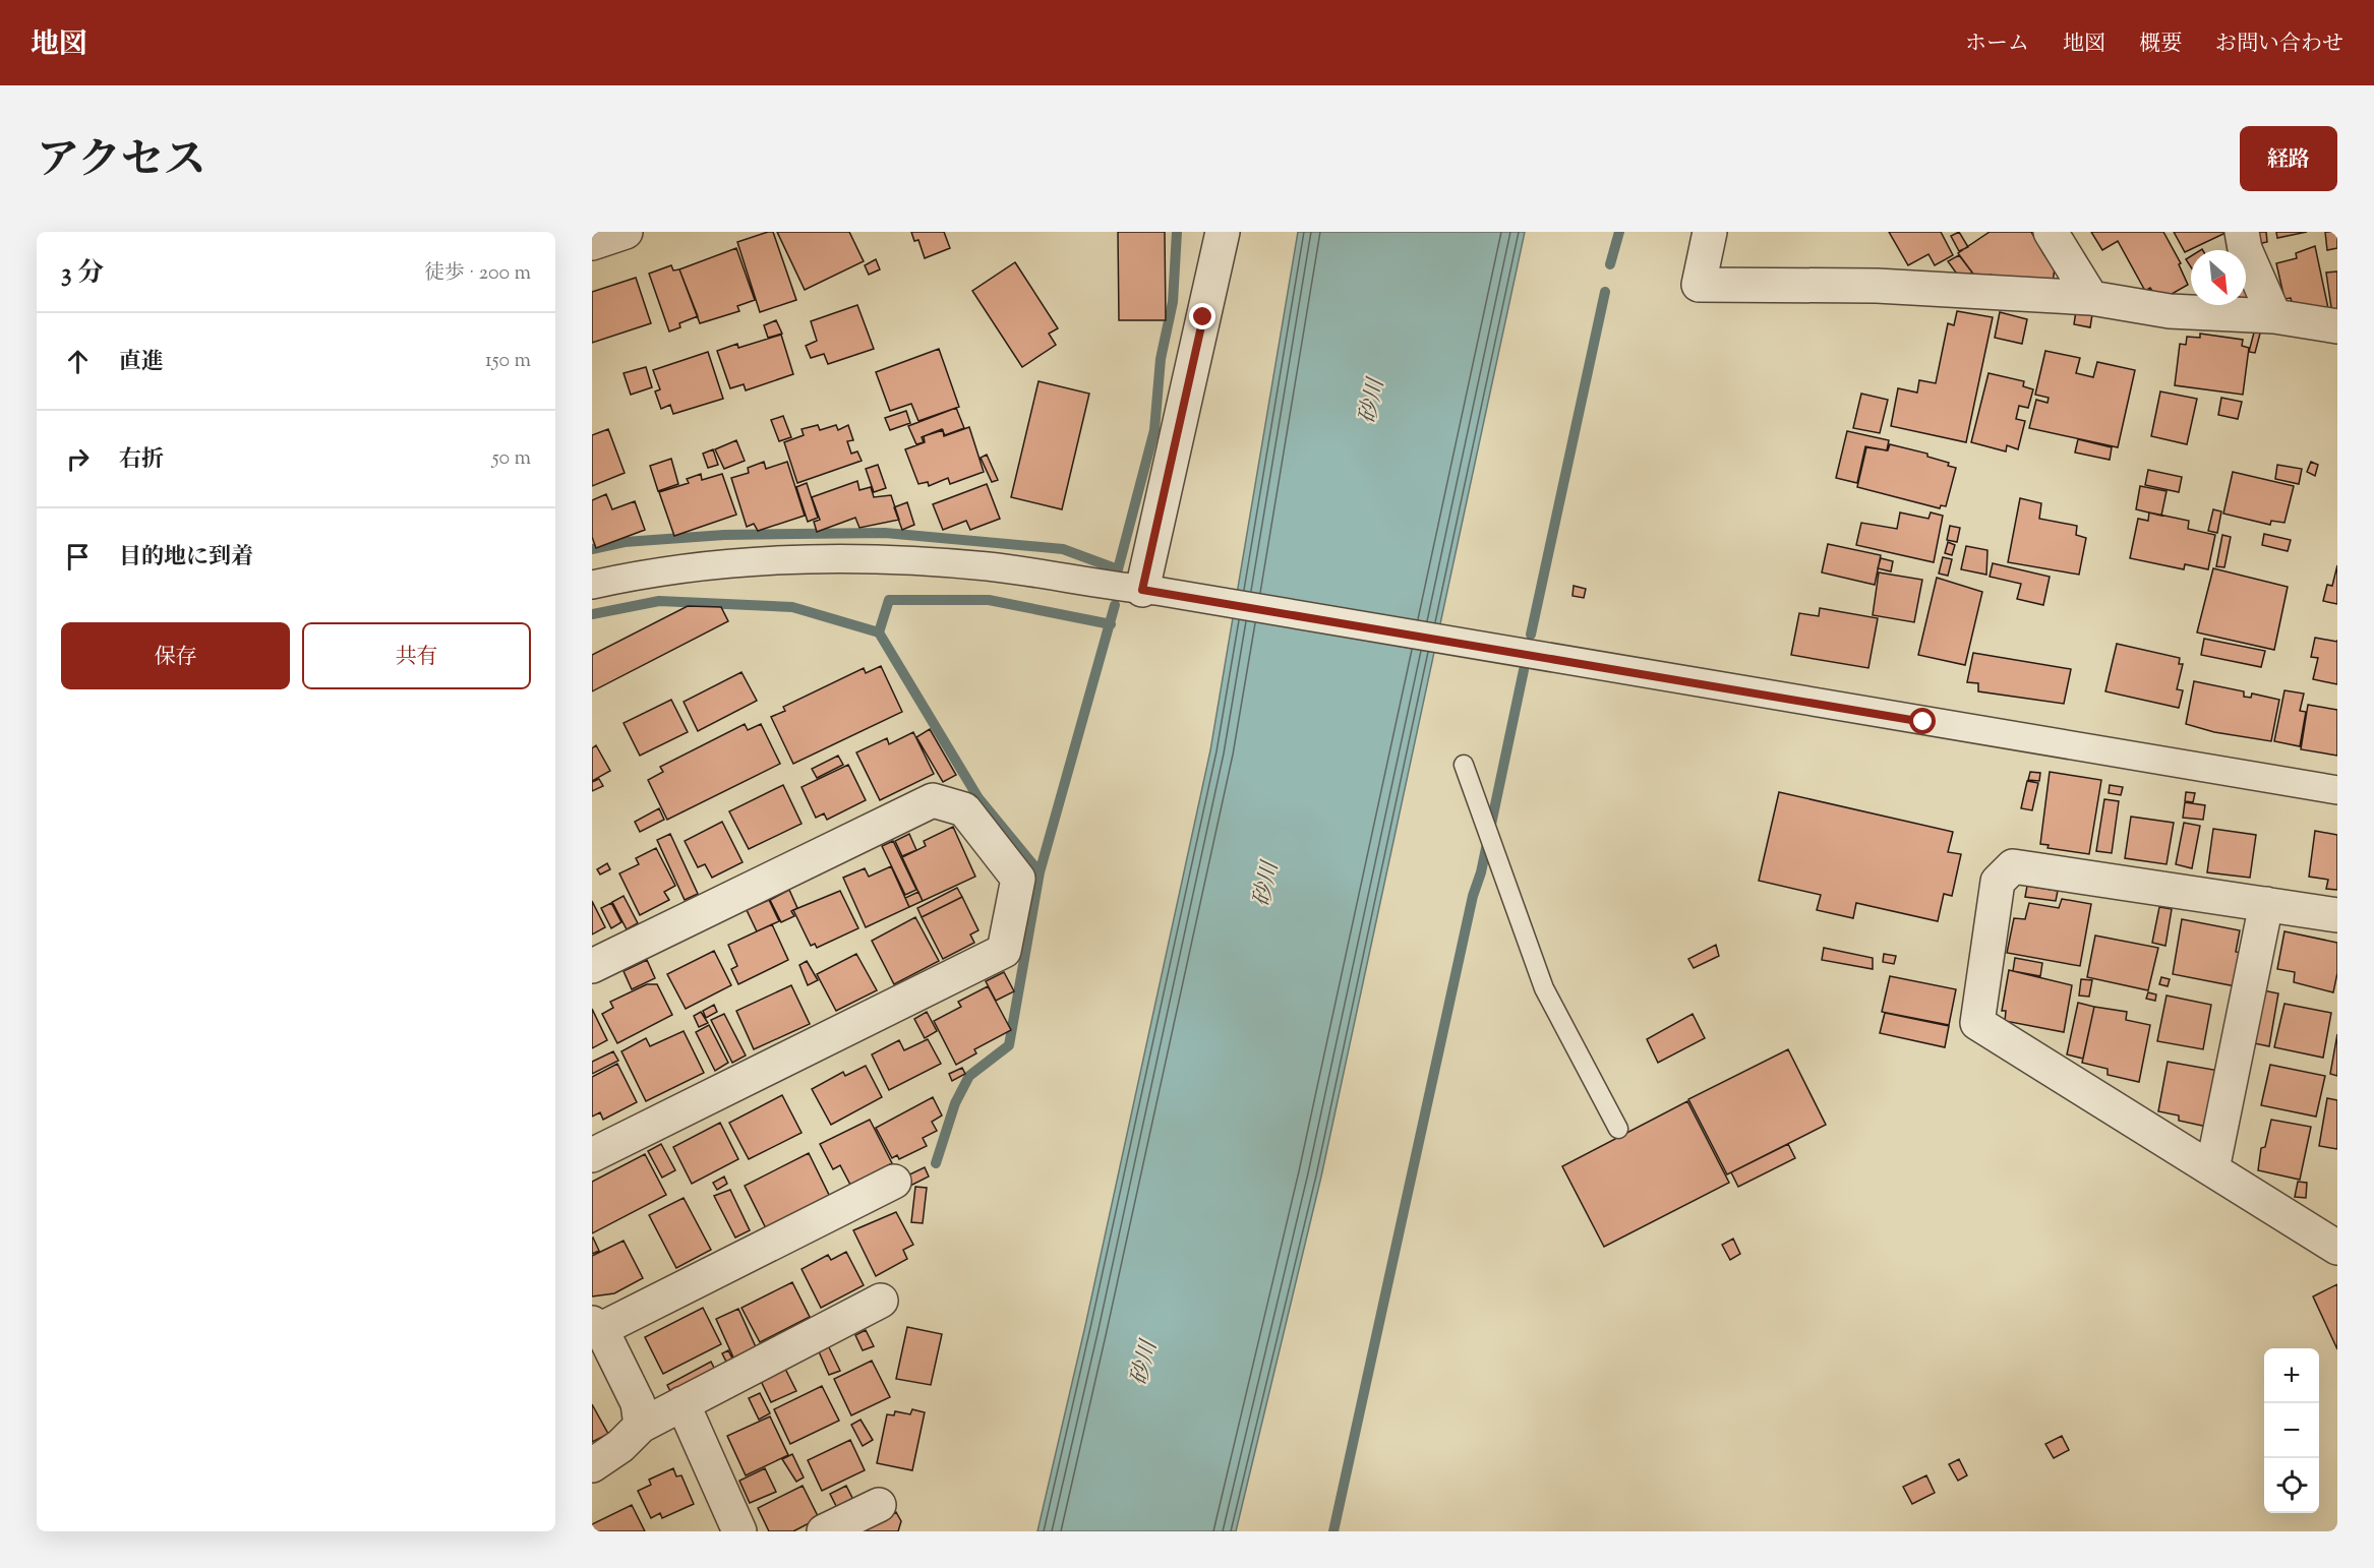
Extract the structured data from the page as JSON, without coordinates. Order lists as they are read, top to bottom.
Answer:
{
  "water": ["砂川"],
  "north": "bottom right",
  "page": {
    "header": "地図",
    "nav": [
      "ホーム",
      "地図",
      "概要",
      "お問い合わせ"
    ],
    "title": "アクセス",
    "buttons": [
      "経路",
      ["保存", "共有"]
    ],
    "heading": ["3 分", "徒歩 · 200 m"],
    "list": [
      ["直進", "150 m"],
      ["右折", "50 m"],
      "目的地に到着"
    ],
    "map_buttons": ["+", "−"]
  }
}
